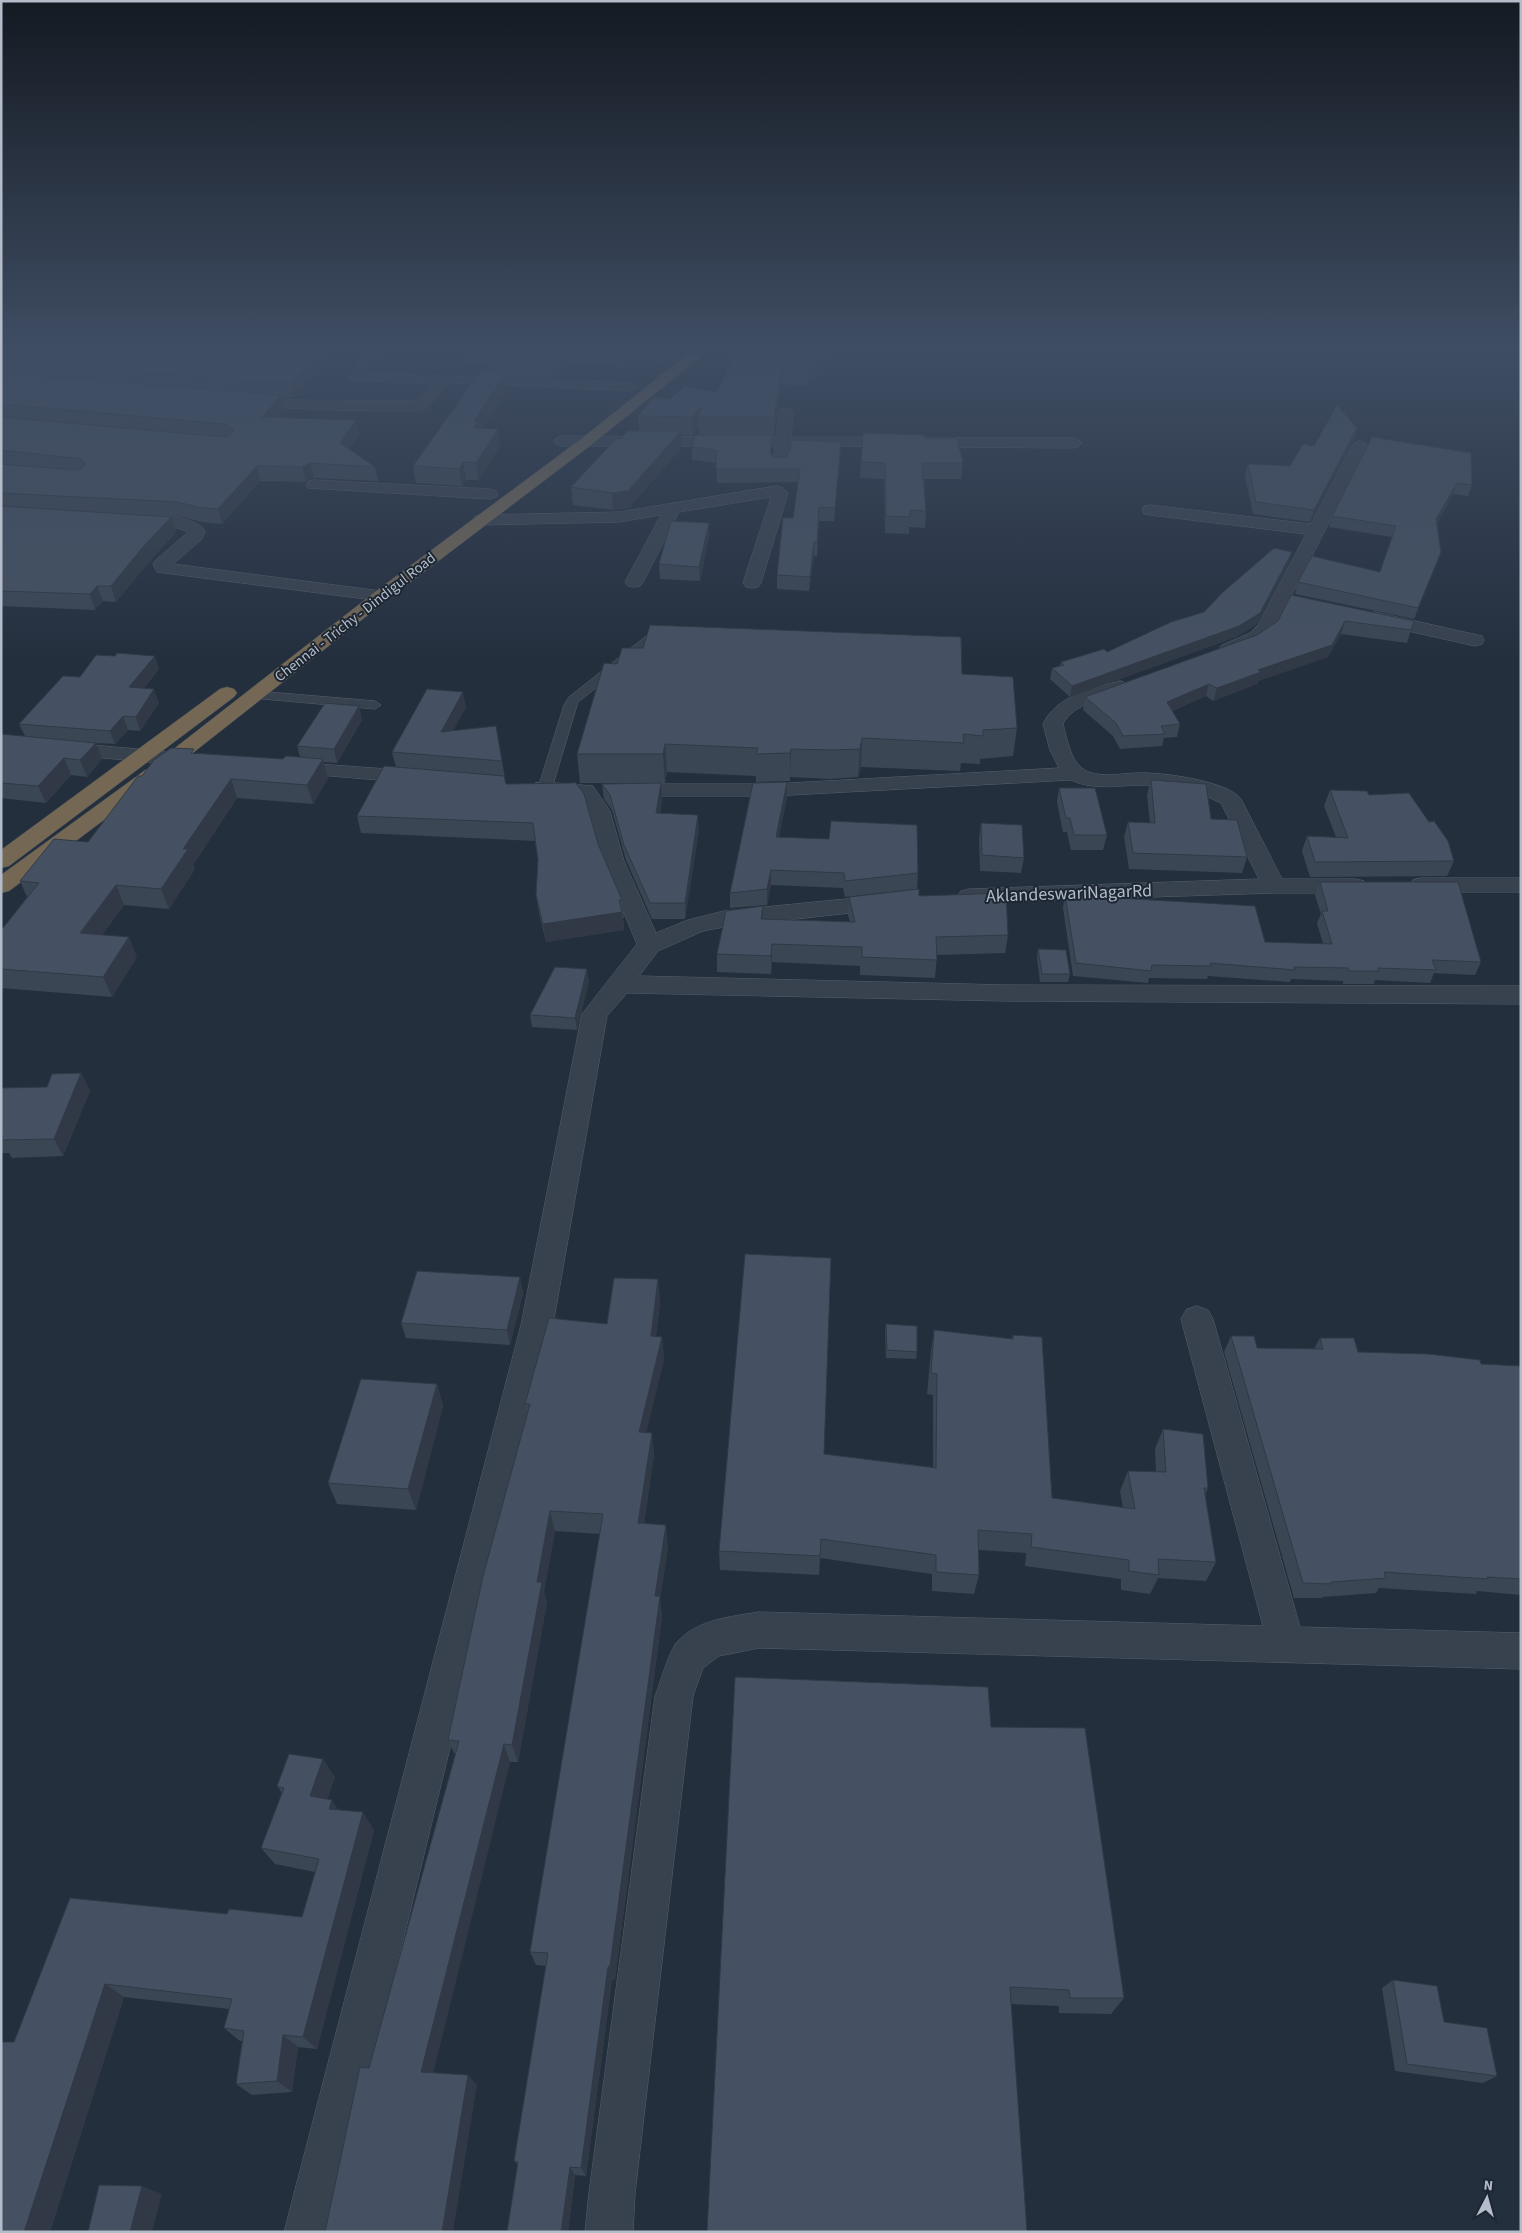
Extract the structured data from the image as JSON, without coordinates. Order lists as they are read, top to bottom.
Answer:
{
  "streets": {
    "highway": ["Chennai - Trichy - Dindigul Road"],
    "street": ["AklandeswariNagarRd"]
  },
  "north": "top"
}
